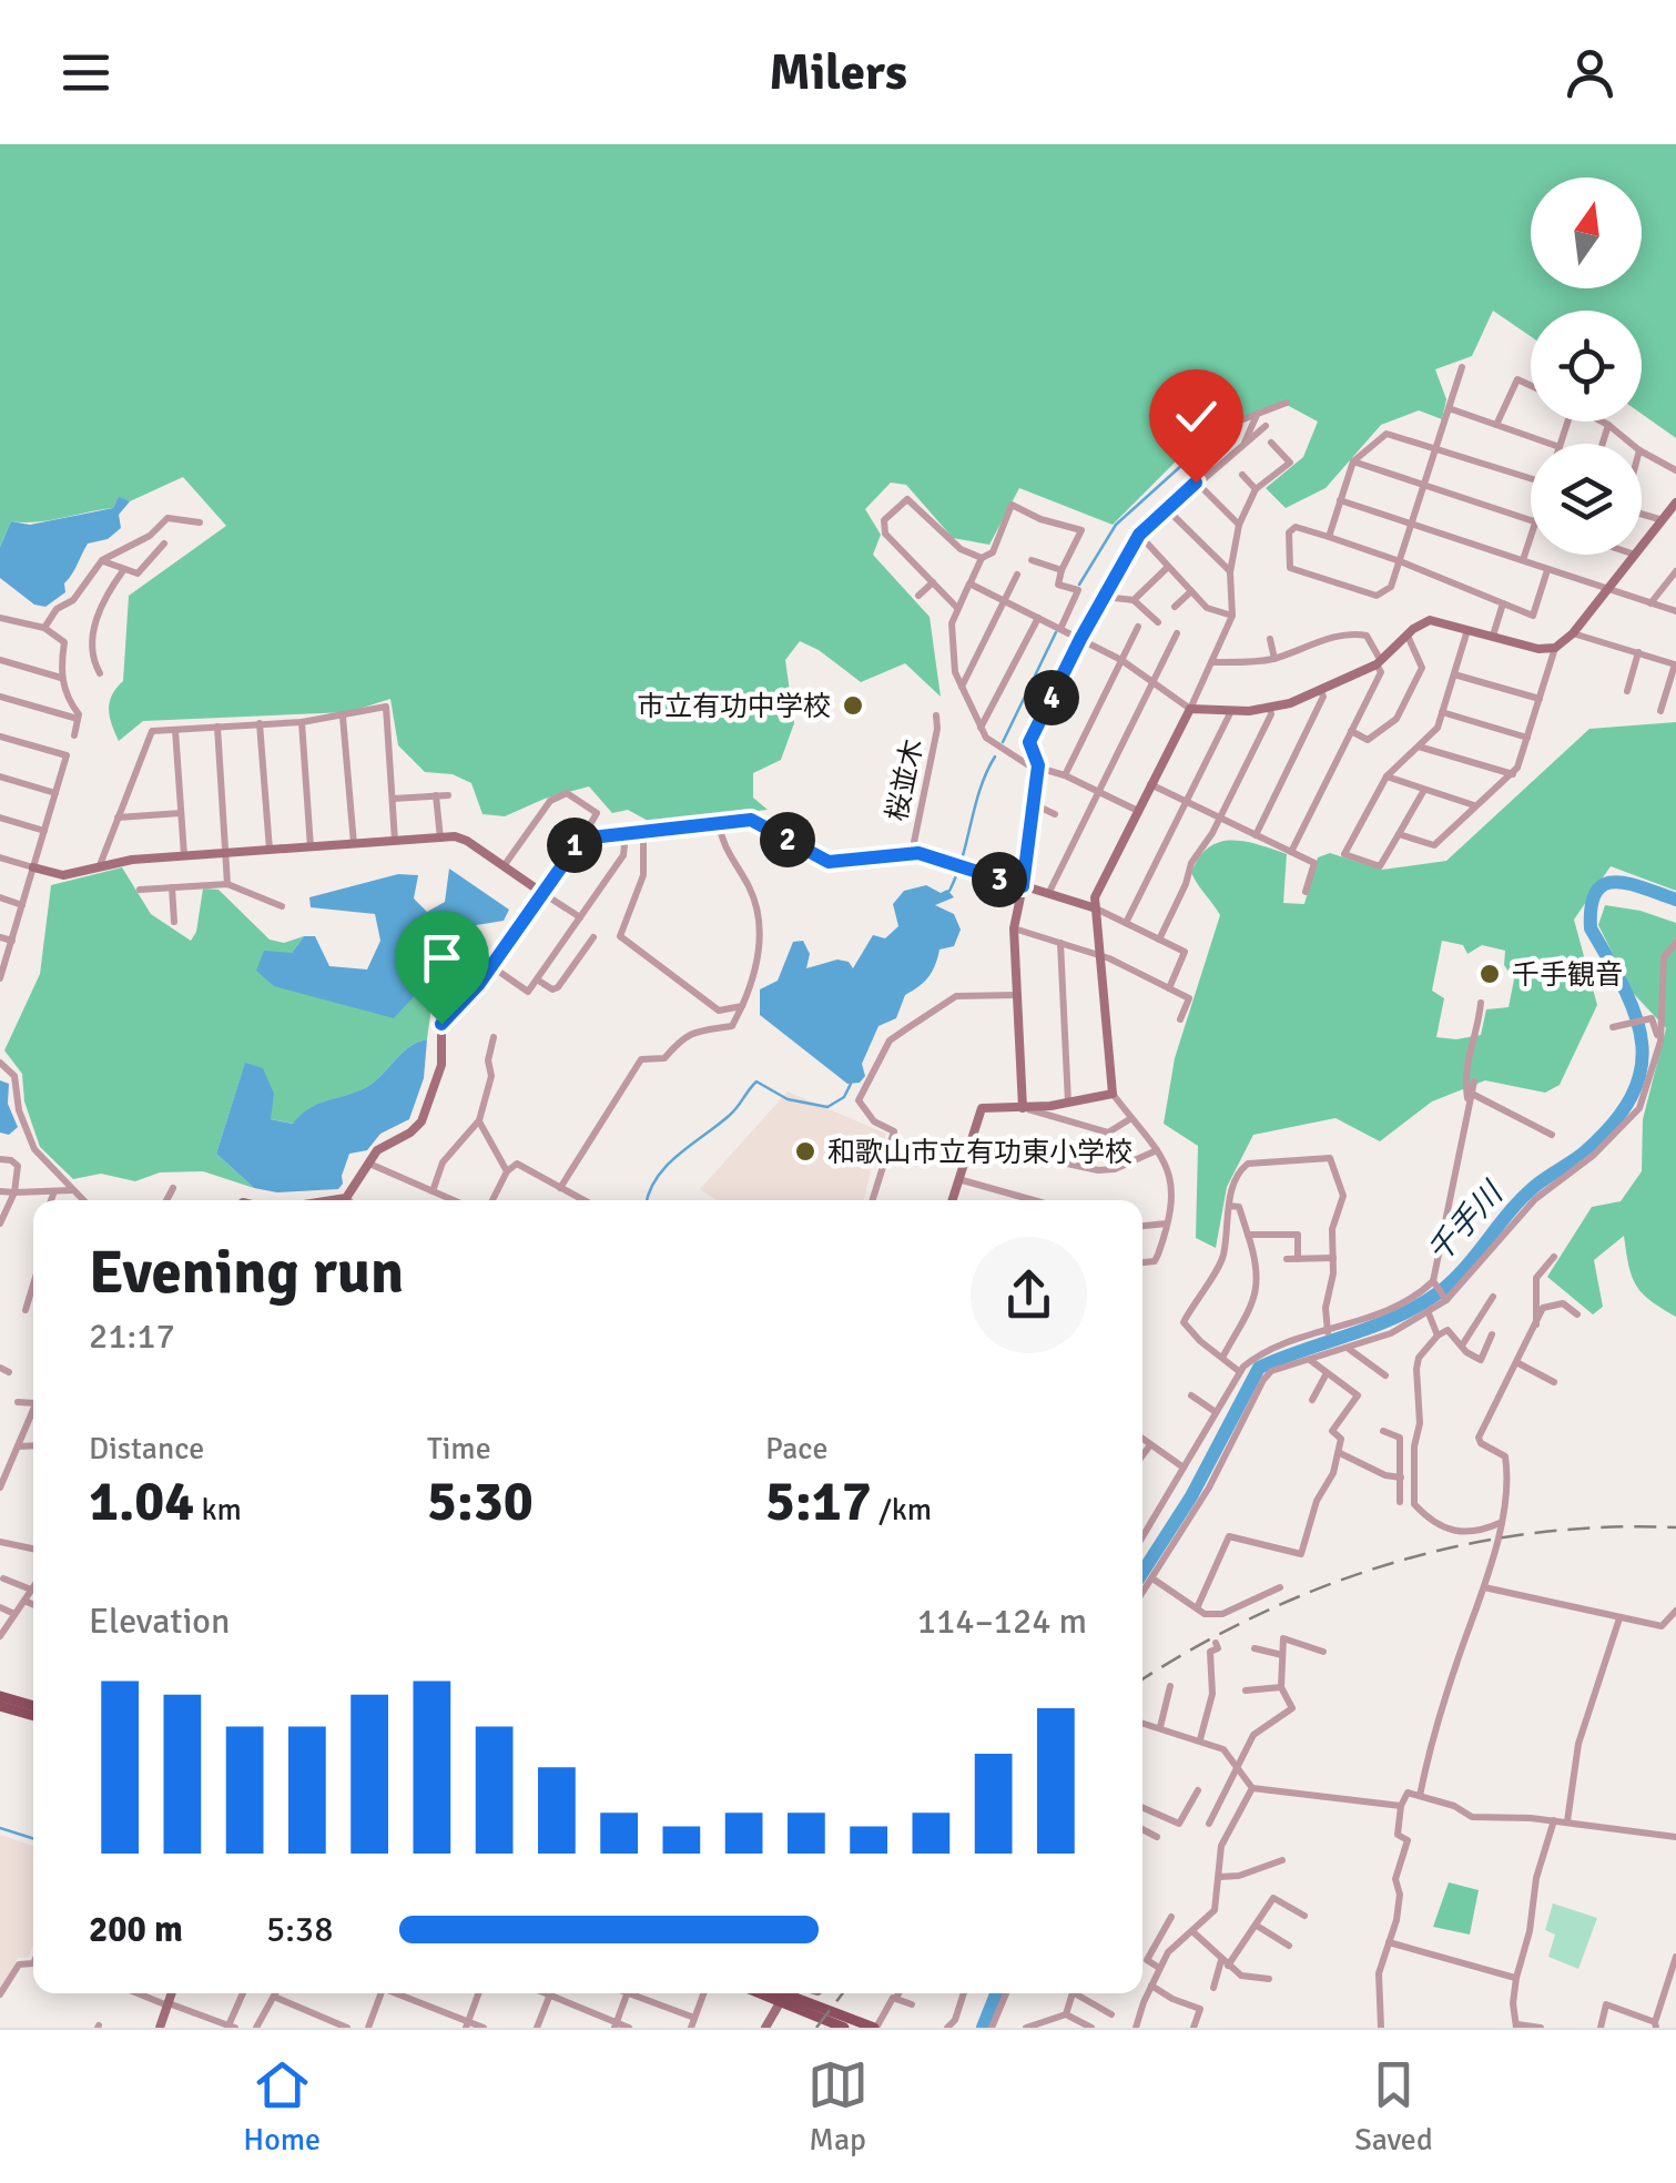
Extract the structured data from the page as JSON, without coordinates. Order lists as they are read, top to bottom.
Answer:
{
  "streets": {
    "street": ["桜並木"]
  },
  "water": ["千手川"],
  "places": ["市立有功中学校", "千手観音", "和歌山市立有功東小学校"],
  "north": "top",
  "page": {
    "header": "Milers",
    "pins": [
      "4",
      "2",
      "1",
      "3"
    ],
    "heading": ["Evening run", "21:17"],
    "stats": [
      ["Distance", "1.04 km"],
      ["Time", "5:30"],
      ["Pace", "5:17 /km"]
    ],
    "chart": ["Elevation", "114–124 m"],
    "list": [
      {
        "name": "200 m",
        "note": "5:38"
      }
    ],
    "tabs": ["Home", "Map", "Saved"]
  }
}
